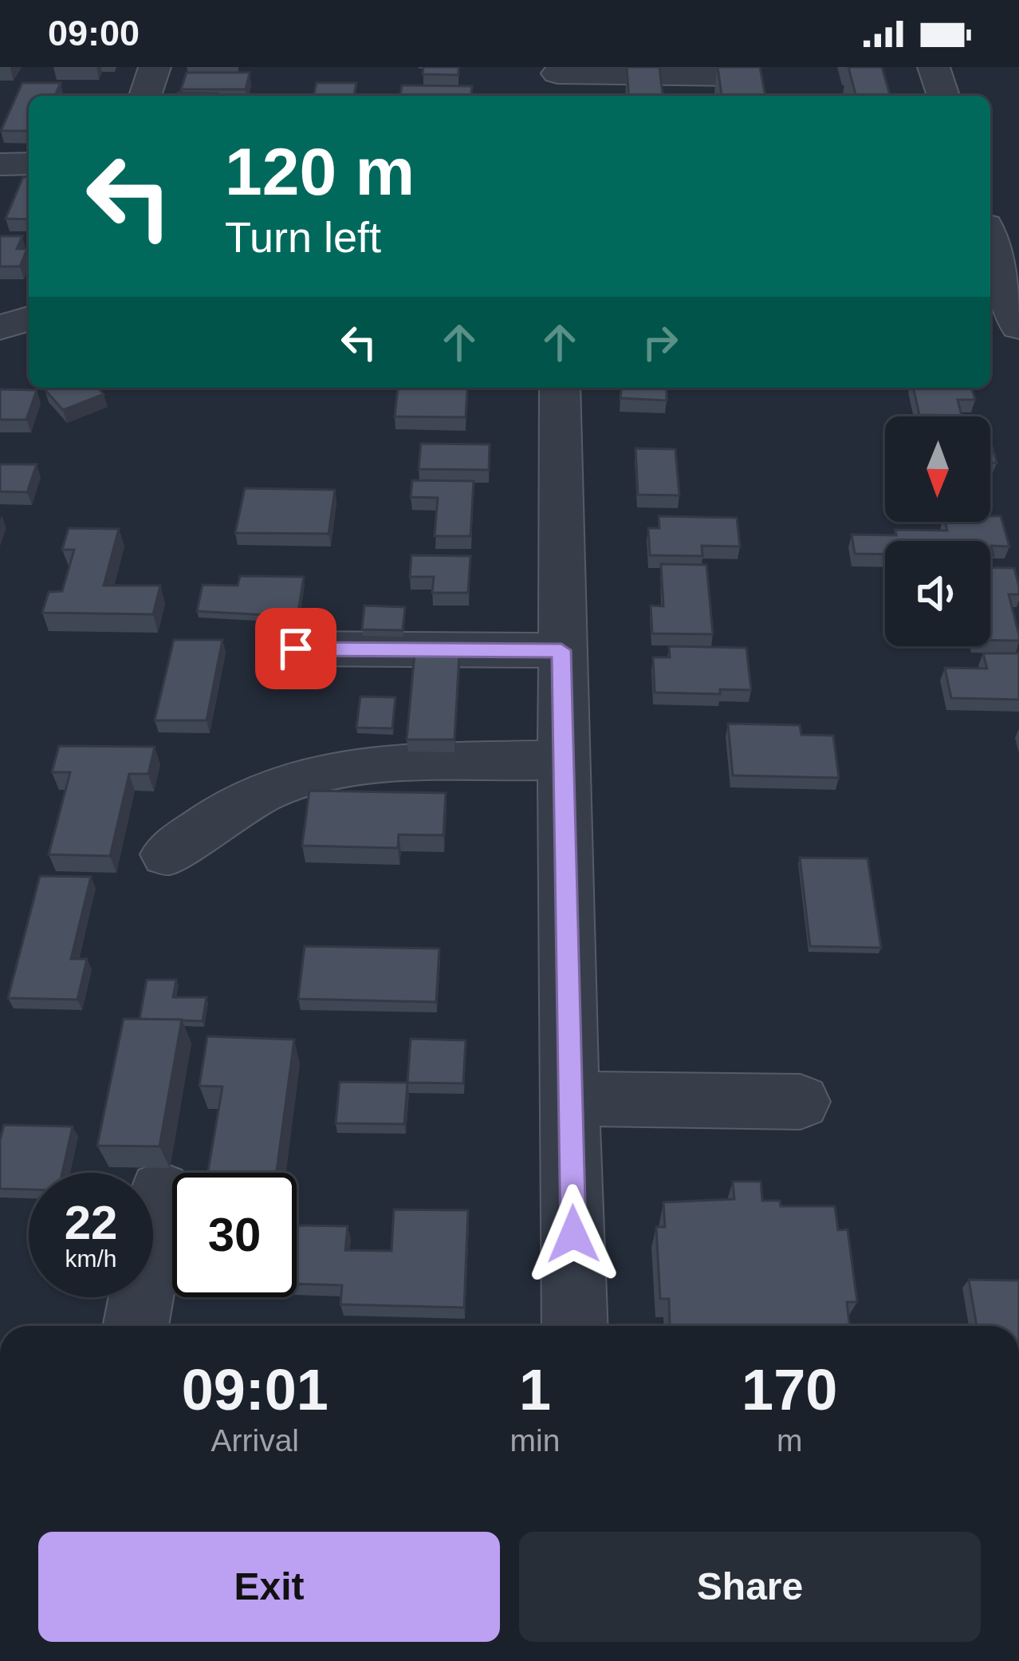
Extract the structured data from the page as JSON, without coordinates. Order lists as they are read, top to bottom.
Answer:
{
  "north": "bottom",
  "page": {
    "status": "09:00",
    "turn": ["120 m", "Turn left"],
    "speed": "22 km/h",
    "limit": "30",
    "eta": [
      "09:01",
      "Arrival",
      "1",
      "min",
      "170",
      "m"
    ],
    "buttons": ["Exit", "Share"]
  }
}
